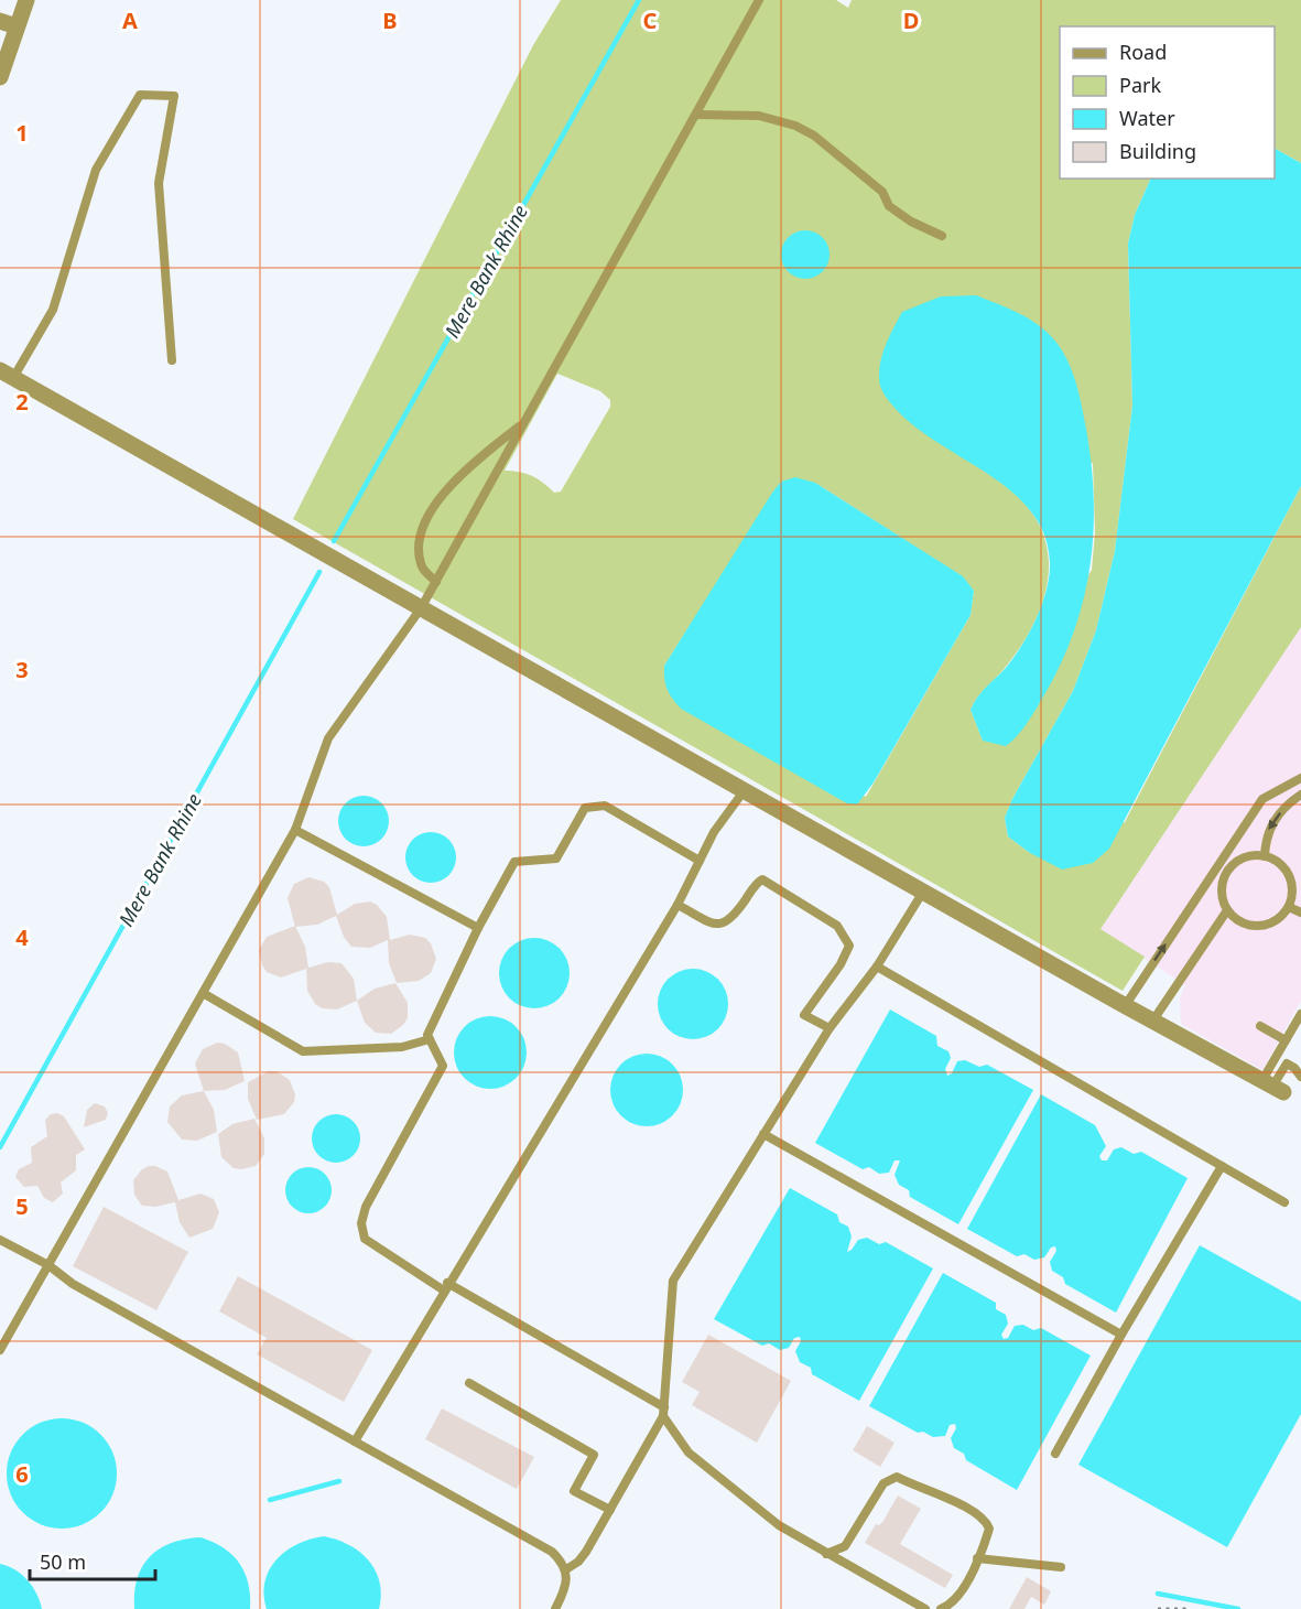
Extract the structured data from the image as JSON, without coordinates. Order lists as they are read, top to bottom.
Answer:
{
  "water": ["Mere Bank Rhine"],
  "legend": [
    "Road",
    "Park",
    "Water",
    "Building"
  ],
  "scale_bar": "50 m",
  "grid": {
    "columns": [
      "A",
      "B",
      "C",
      "D"
    ],
    "rows": [
      "1",
      "2",
      "3",
      "4",
      "5",
      "6"
    ]
  }
}
